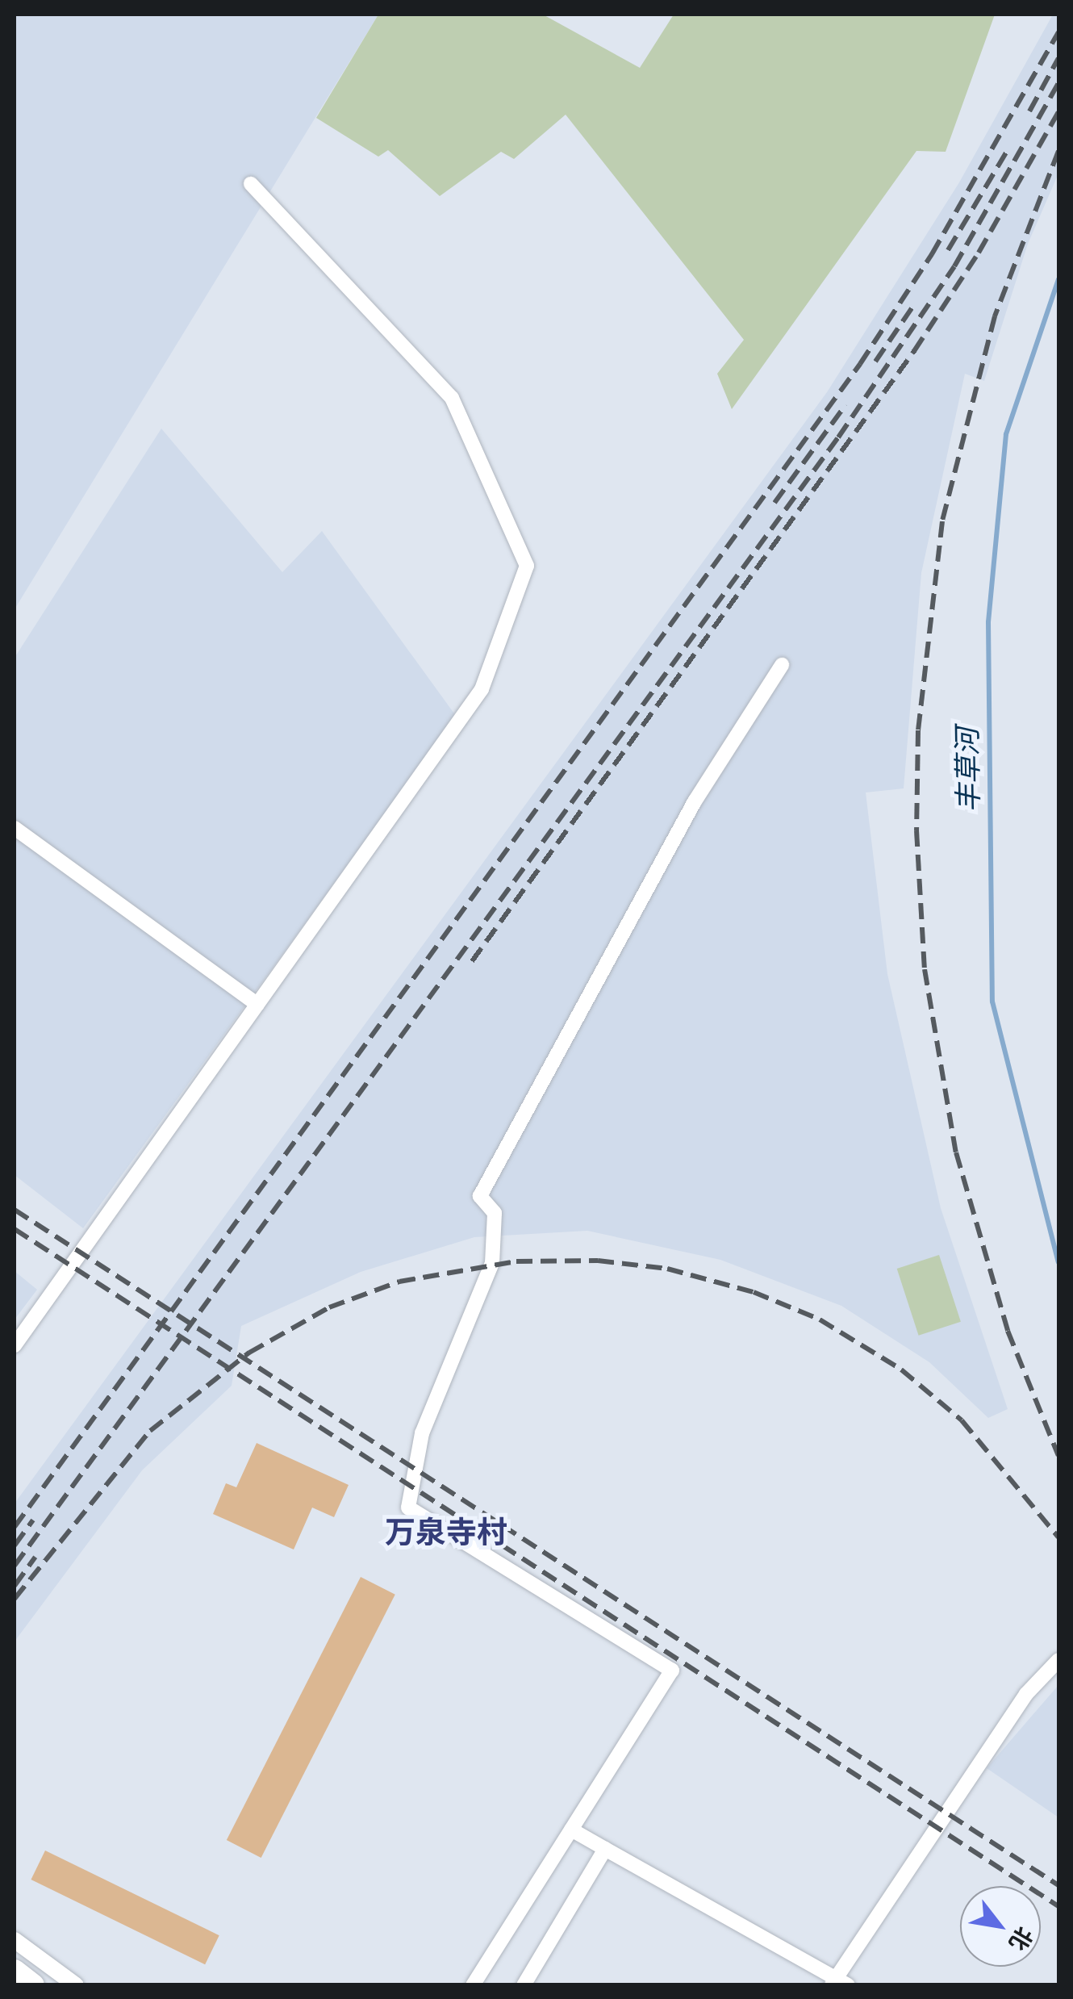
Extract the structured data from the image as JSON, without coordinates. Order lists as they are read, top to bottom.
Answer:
{
  "districts": ["万泉寺村"],
  "water": ["丰草河"],
  "north": "bottom right"
}
